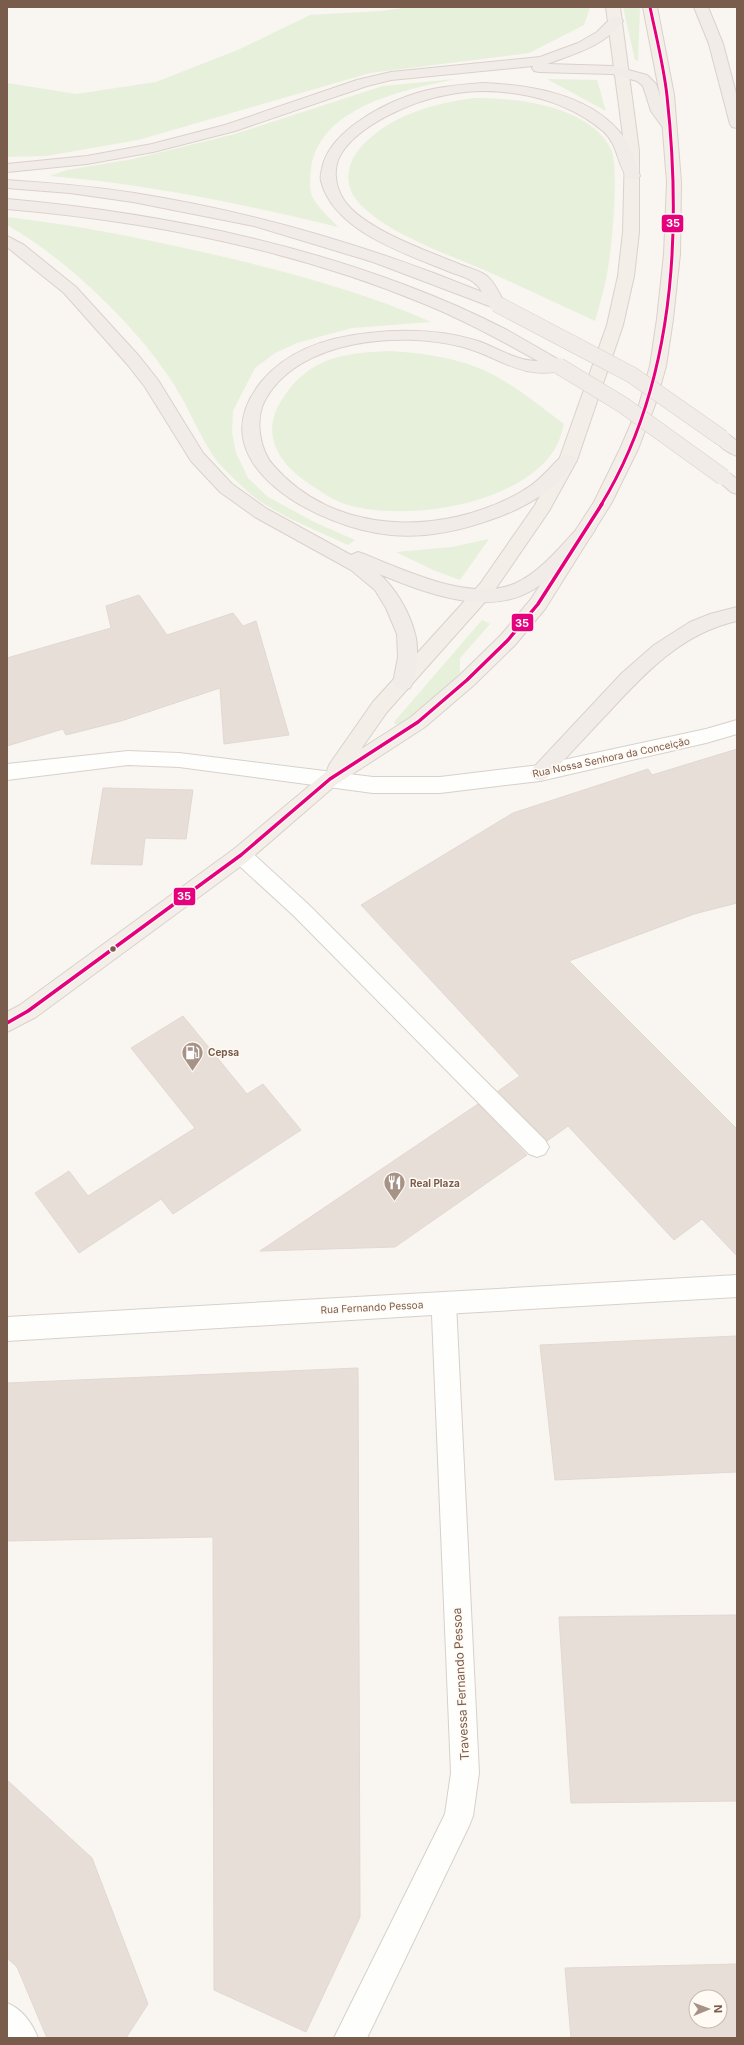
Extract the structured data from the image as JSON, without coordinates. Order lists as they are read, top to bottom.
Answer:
{
  "streets": {
    "street": ["Rua Nossa Senhora da Conceição", "Rua Fernando Pessoa", "Travessa Fernando Pessoa"]
  },
  "crossings": [
    ["Rua Fernando Pessoa", "Travessa Fernando Pessoa"]
  ],
  "places": {
    "fuel station": ["Cepsa"],
    "restaurant": ["Real Plaza"]
  },
  "lines": ["transit line 35"],
  "north": "right"
}
